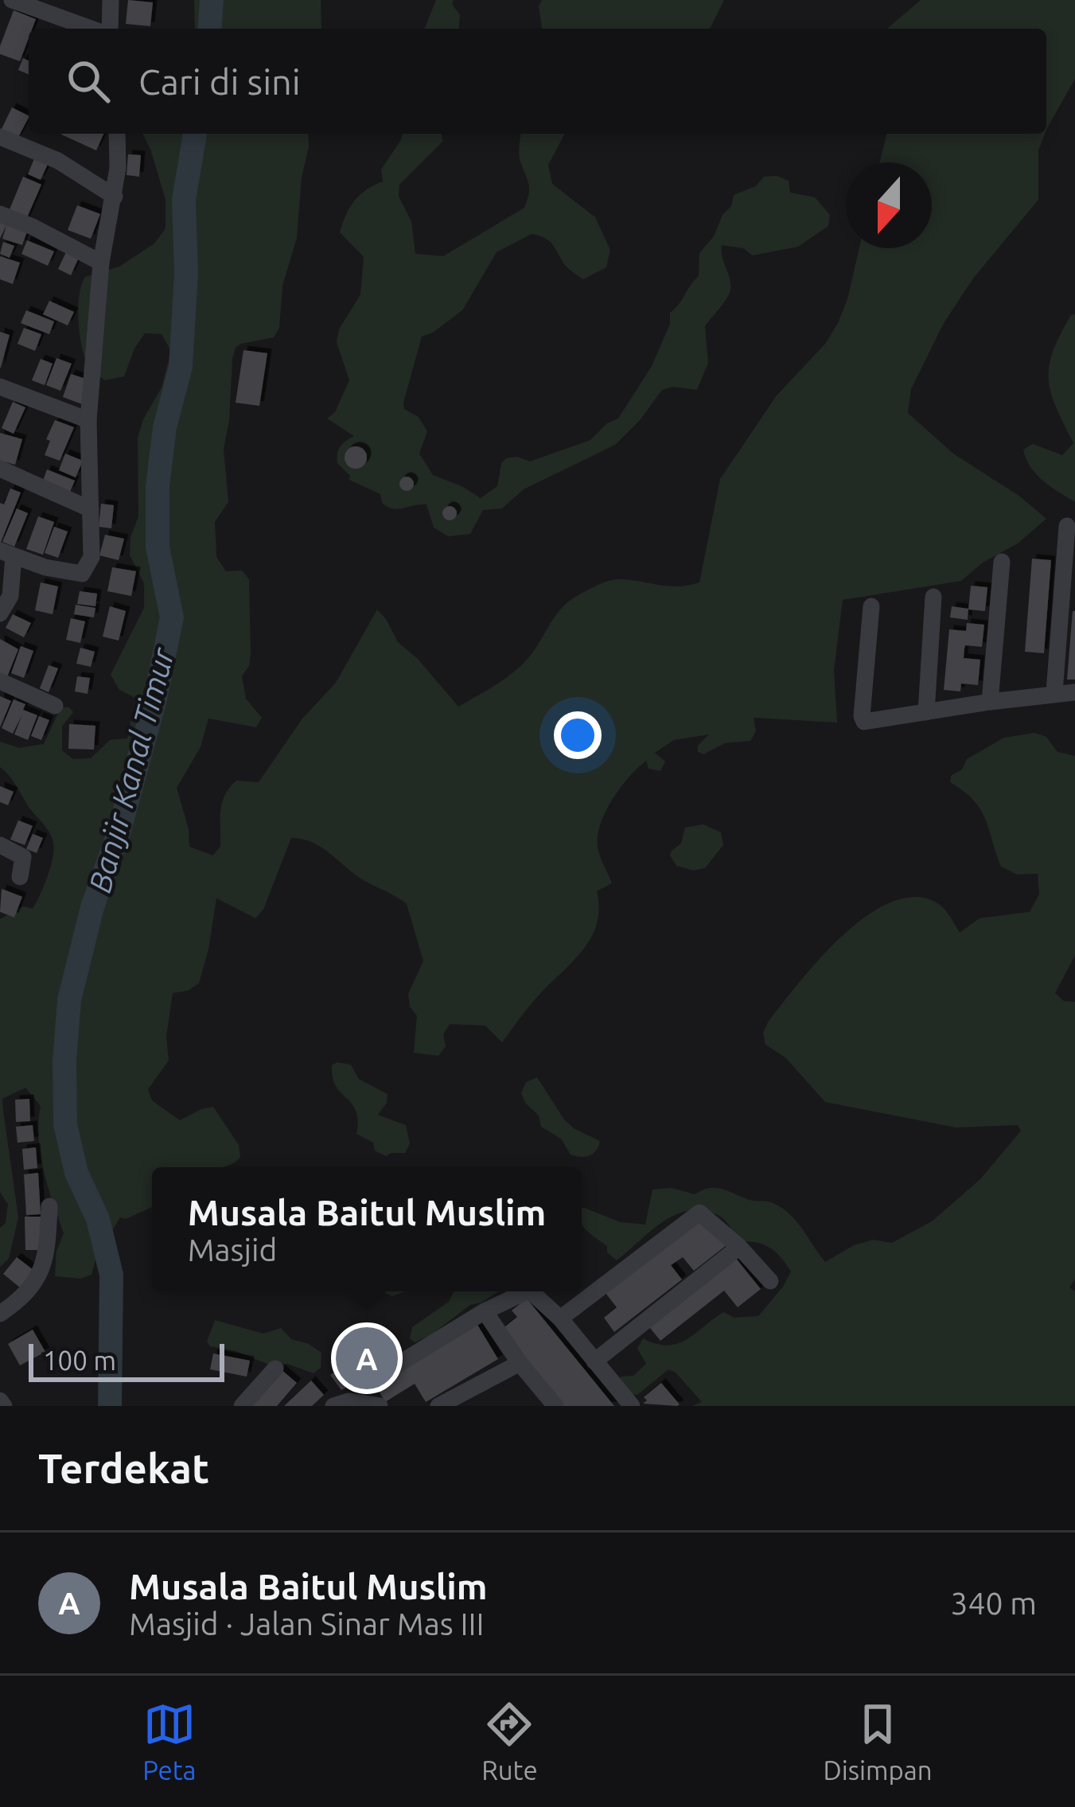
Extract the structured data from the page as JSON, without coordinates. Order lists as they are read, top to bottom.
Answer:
{
  "water": ["Banjir Kanal Timur"],
  "scale_bar": "100 m",
  "north": "bottom",
  "page": {
    "search": "Cari di sini",
    "popup": ["Musala Baitul Muslim", "Masjid"],
    "pins": "A",
    "scale": "100 m",
    "heading": "Terdekat",
    "list": [
      {
        "mark": "A",
        "name": "Musala Baitul Muslim",
        "note": "Masjid · Jalan Sinar Mas III",
        "value": "340 m"
      }
    ],
    "nav": ["Peta", "Rute", "Disimpan"]
  }
}
